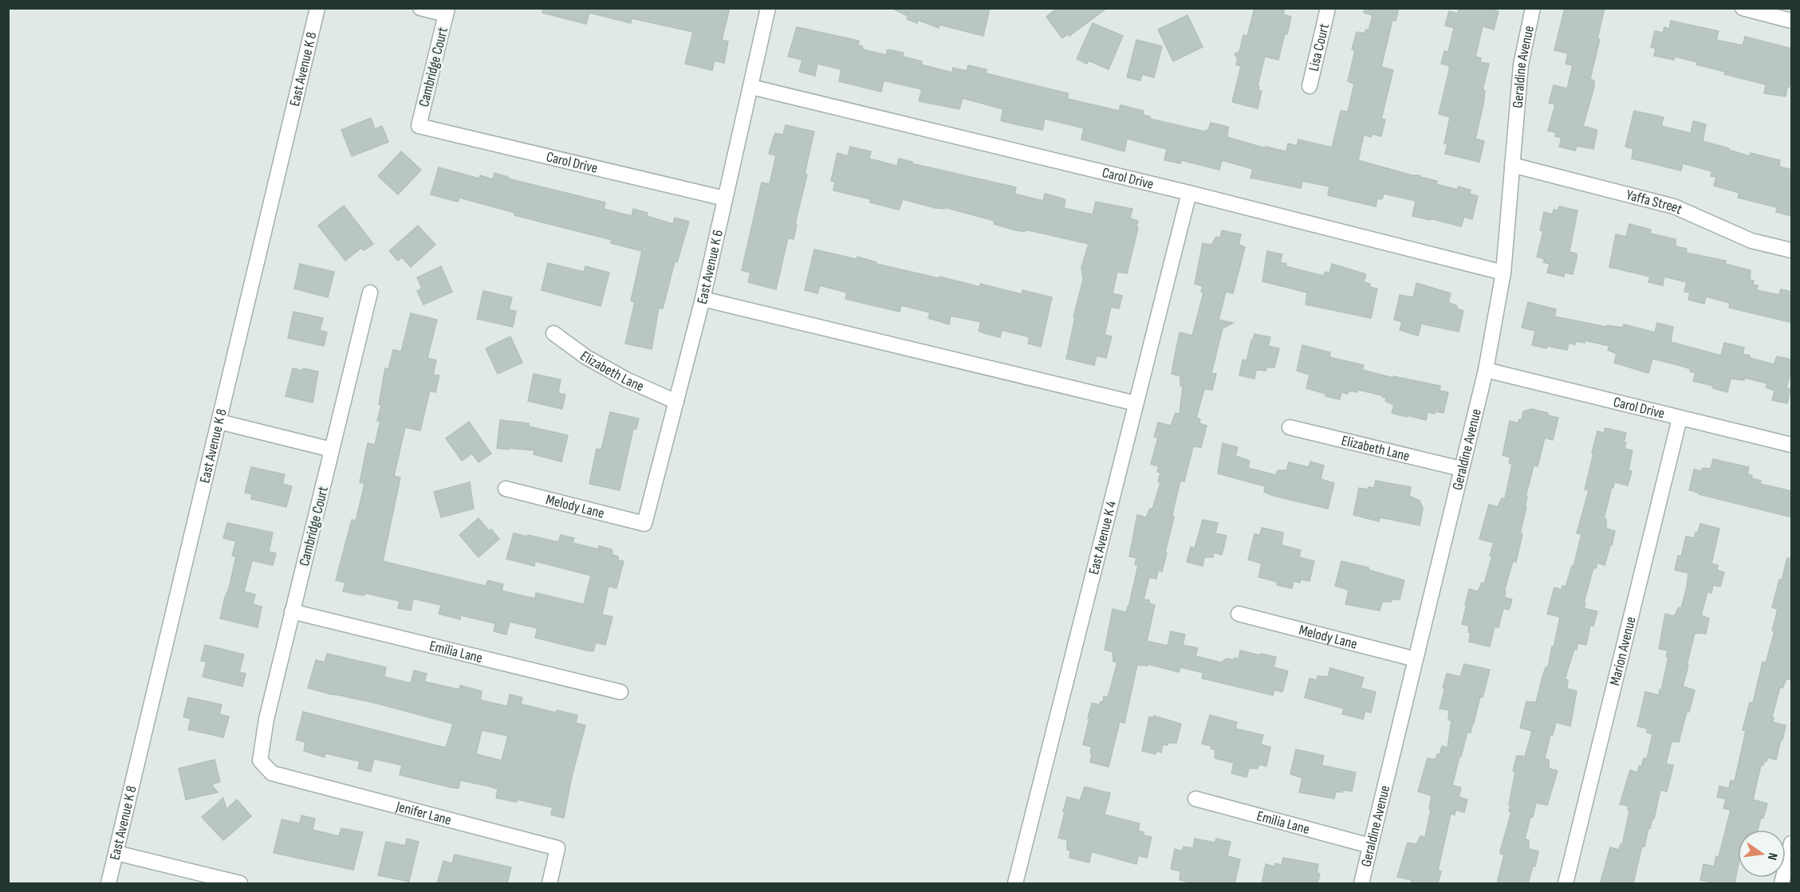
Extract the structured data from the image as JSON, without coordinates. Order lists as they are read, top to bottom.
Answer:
{
  "streets": {
    "street": [
      "Lisa Court",
      "Cambridge Court",
      "Geraldine Avenue",
      "East Avenue K 8",
      "Carol Drive",
      "Yaffa Street",
      "East Avenue K 6",
      "Elizabeth Lane",
      "Melody Lane",
      "East Avenue K 4",
      "Emilia Lane",
      "Marion Avenue",
      "Jenifer Lane"
    ]
  },
  "crossings": [
    ["Cambridge Court", "Carol Drive"],
    ["Cambridge Court", "Emilia Lane"],
    ["Cambridge Court", "Jenifer Lane"],
    ["Geraldine Avenue", "Carol Drive"],
    ["Geraldine Avenue", "Yaffa Street"],
    ["Geraldine Avenue", "Elizabeth Lane"],
    ["Geraldine Avenue", "Melody Lane"],
    ["Geraldine Avenue", "Emilia Lane"],
    ["Carol Drive", "East Avenue K 6"],
    ["Carol Drive", "East Avenue K 4"],
    ["Carol Drive", "Marion Avenue"],
    ["East Avenue K 6", "Elizabeth Lane"],
    ["East Avenue K 6", "Melody Lane"]
  ],
  "north": "right"
}
